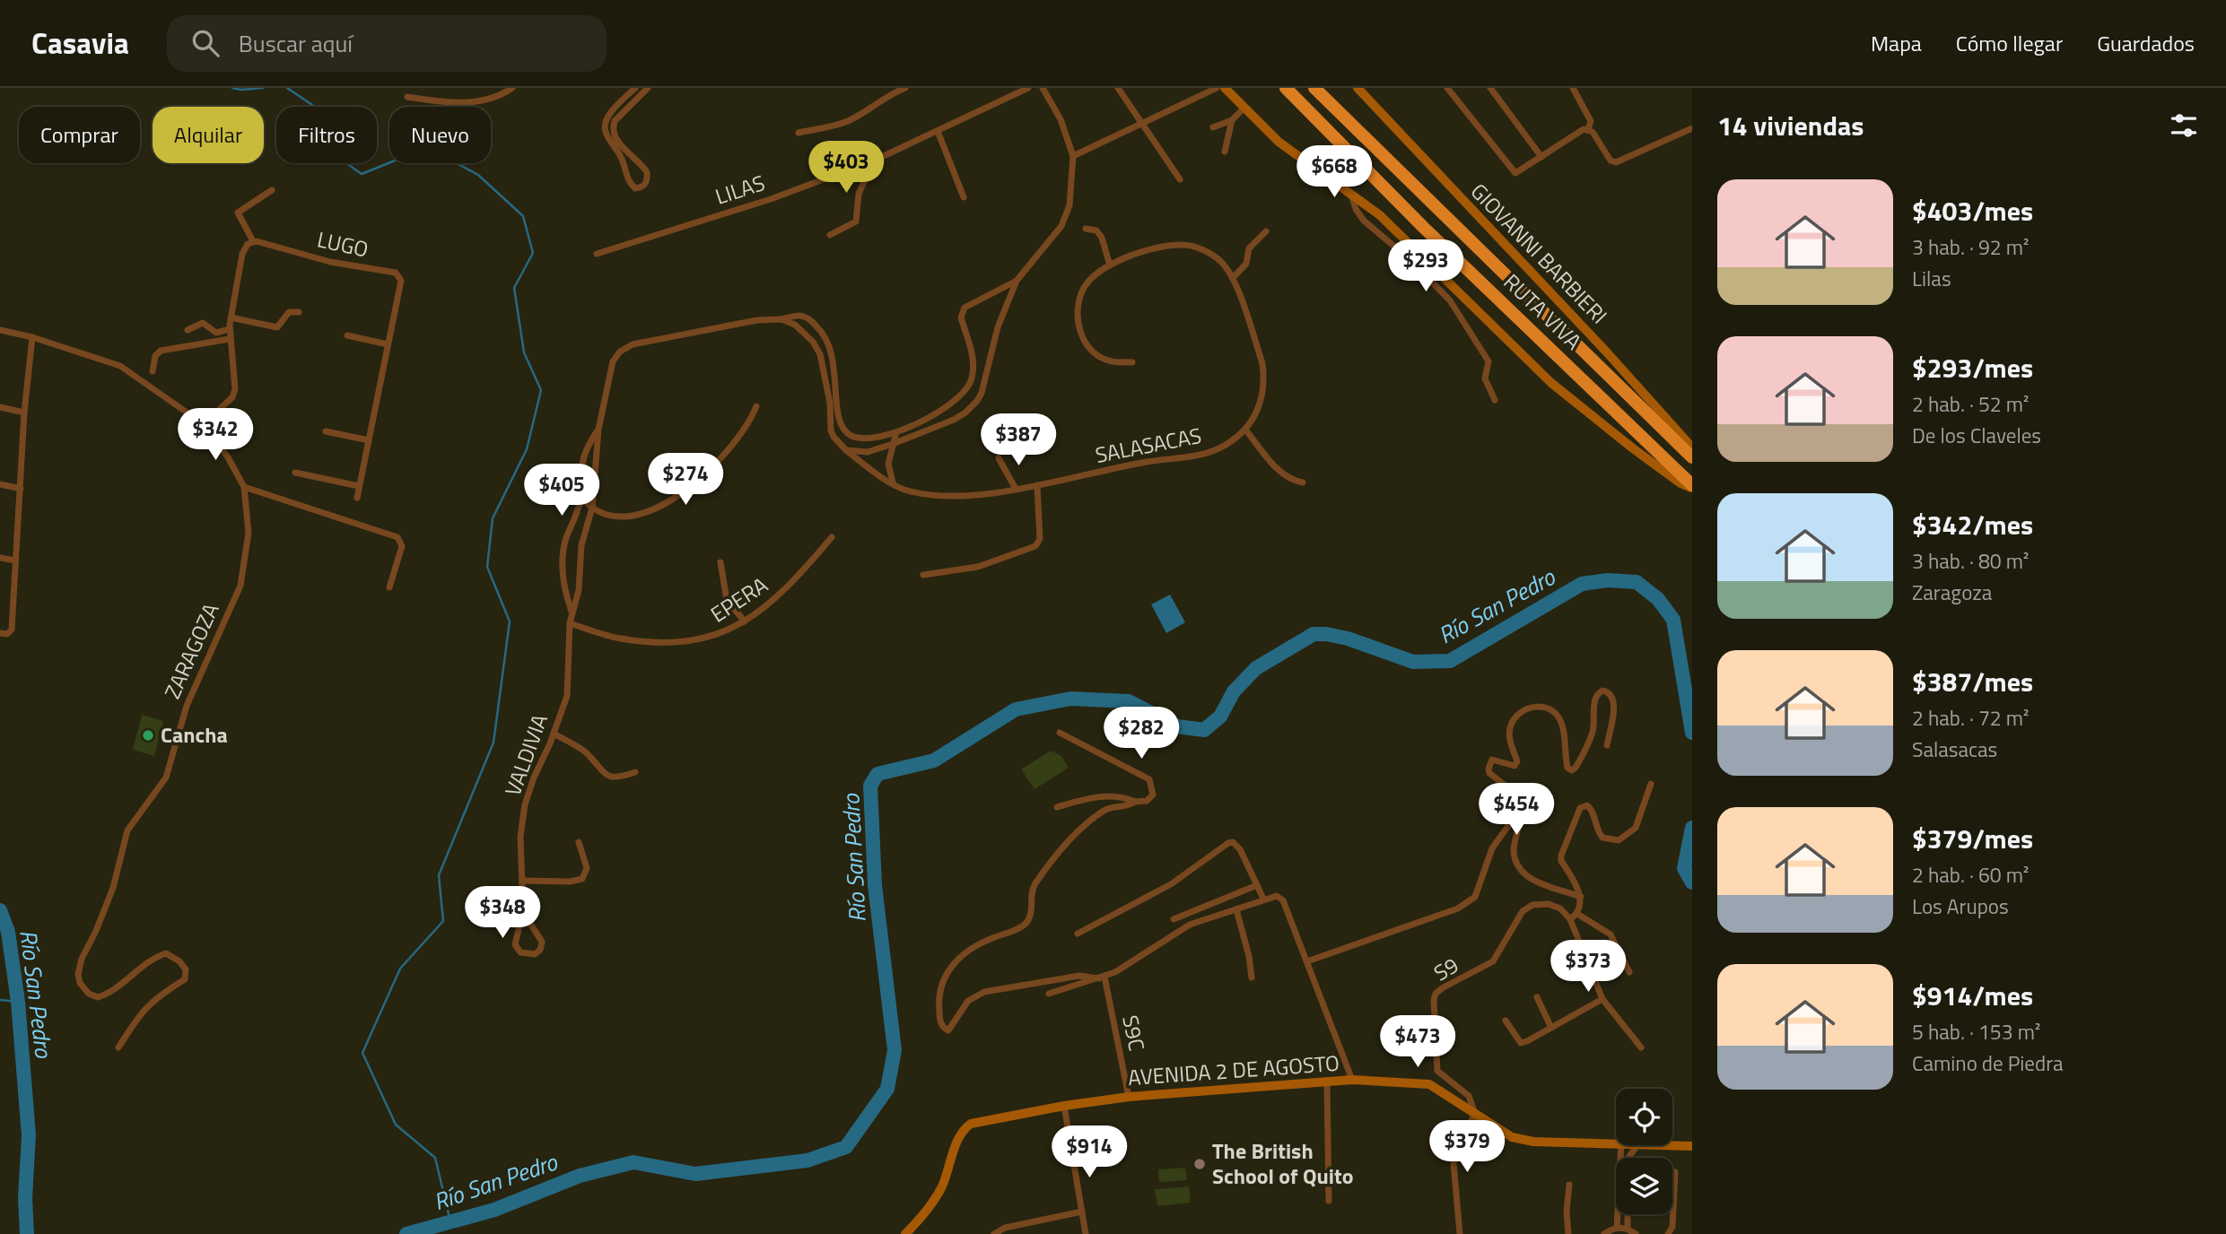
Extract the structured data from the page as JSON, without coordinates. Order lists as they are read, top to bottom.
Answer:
{
  "streets": {
    "highway": ["RUTA VIVA"],
    "main road": ["GIOVANNI BARBIERI", "AVENIDA 2 DE AGOSTO"],
    "street": [
      "LILAS",
      "LUGO",
      "SALASACAS",
      "EPERA",
      "ZARAGOZA",
      "VALDIVIA",
      "S9",
      "S9C"
    ]
  },
  "crossings": [
    ["EPERA", "VALDIVIA"],
    ["S9", "AVENIDA 2 DE AGOSTO"],
    ["S9C", "AVENIDA 2 DE AGOSTO"]
  ],
  "water": ["Río San Pedro"],
  "places": ["Cancha", "The British School of Quito"],
  "page": {
    "header": "Casavia",
    "search": "Buscar aquí",
    "nav": ["Mapa", "Cómo llegar", "Guardados"],
    "heading": "14 viviendas",
    "chip": [
      "Comprar",
      "Alquilar",
      "Filtros",
      "Nuevo"
    ],
    "price": [
      "$403",
      "$668",
      "$293",
      "$342",
      "$387",
      "$274",
      "$405",
      "$282",
      "$454",
      "$348",
      "$373",
      "$473",
      "$379",
      "$914"
    ],
    "list": [
      {
        "name": "$403/mes",
        "note": "3 hab. · 92 m² · Lilas"
      },
      {
        "name": "$293/mes",
        "note": "2 hab. · 52 m² · De los Claveles"
      },
      {
        "name": "$342/mes",
        "note": "3 hab. · 80 m² · Zaragoza"
      },
      {
        "name": "$387/mes",
        "note": "2 hab. · 72 m² · Salasacas"
      },
      {
        "name": "$379/mes",
        "note": "2 hab. · 60 m² · Los Arupos"
      },
      {
        "name": "$914/mes",
        "note": "5 hab. · 153 m² · Camino de Piedra"
      }
    ]
  }
}
